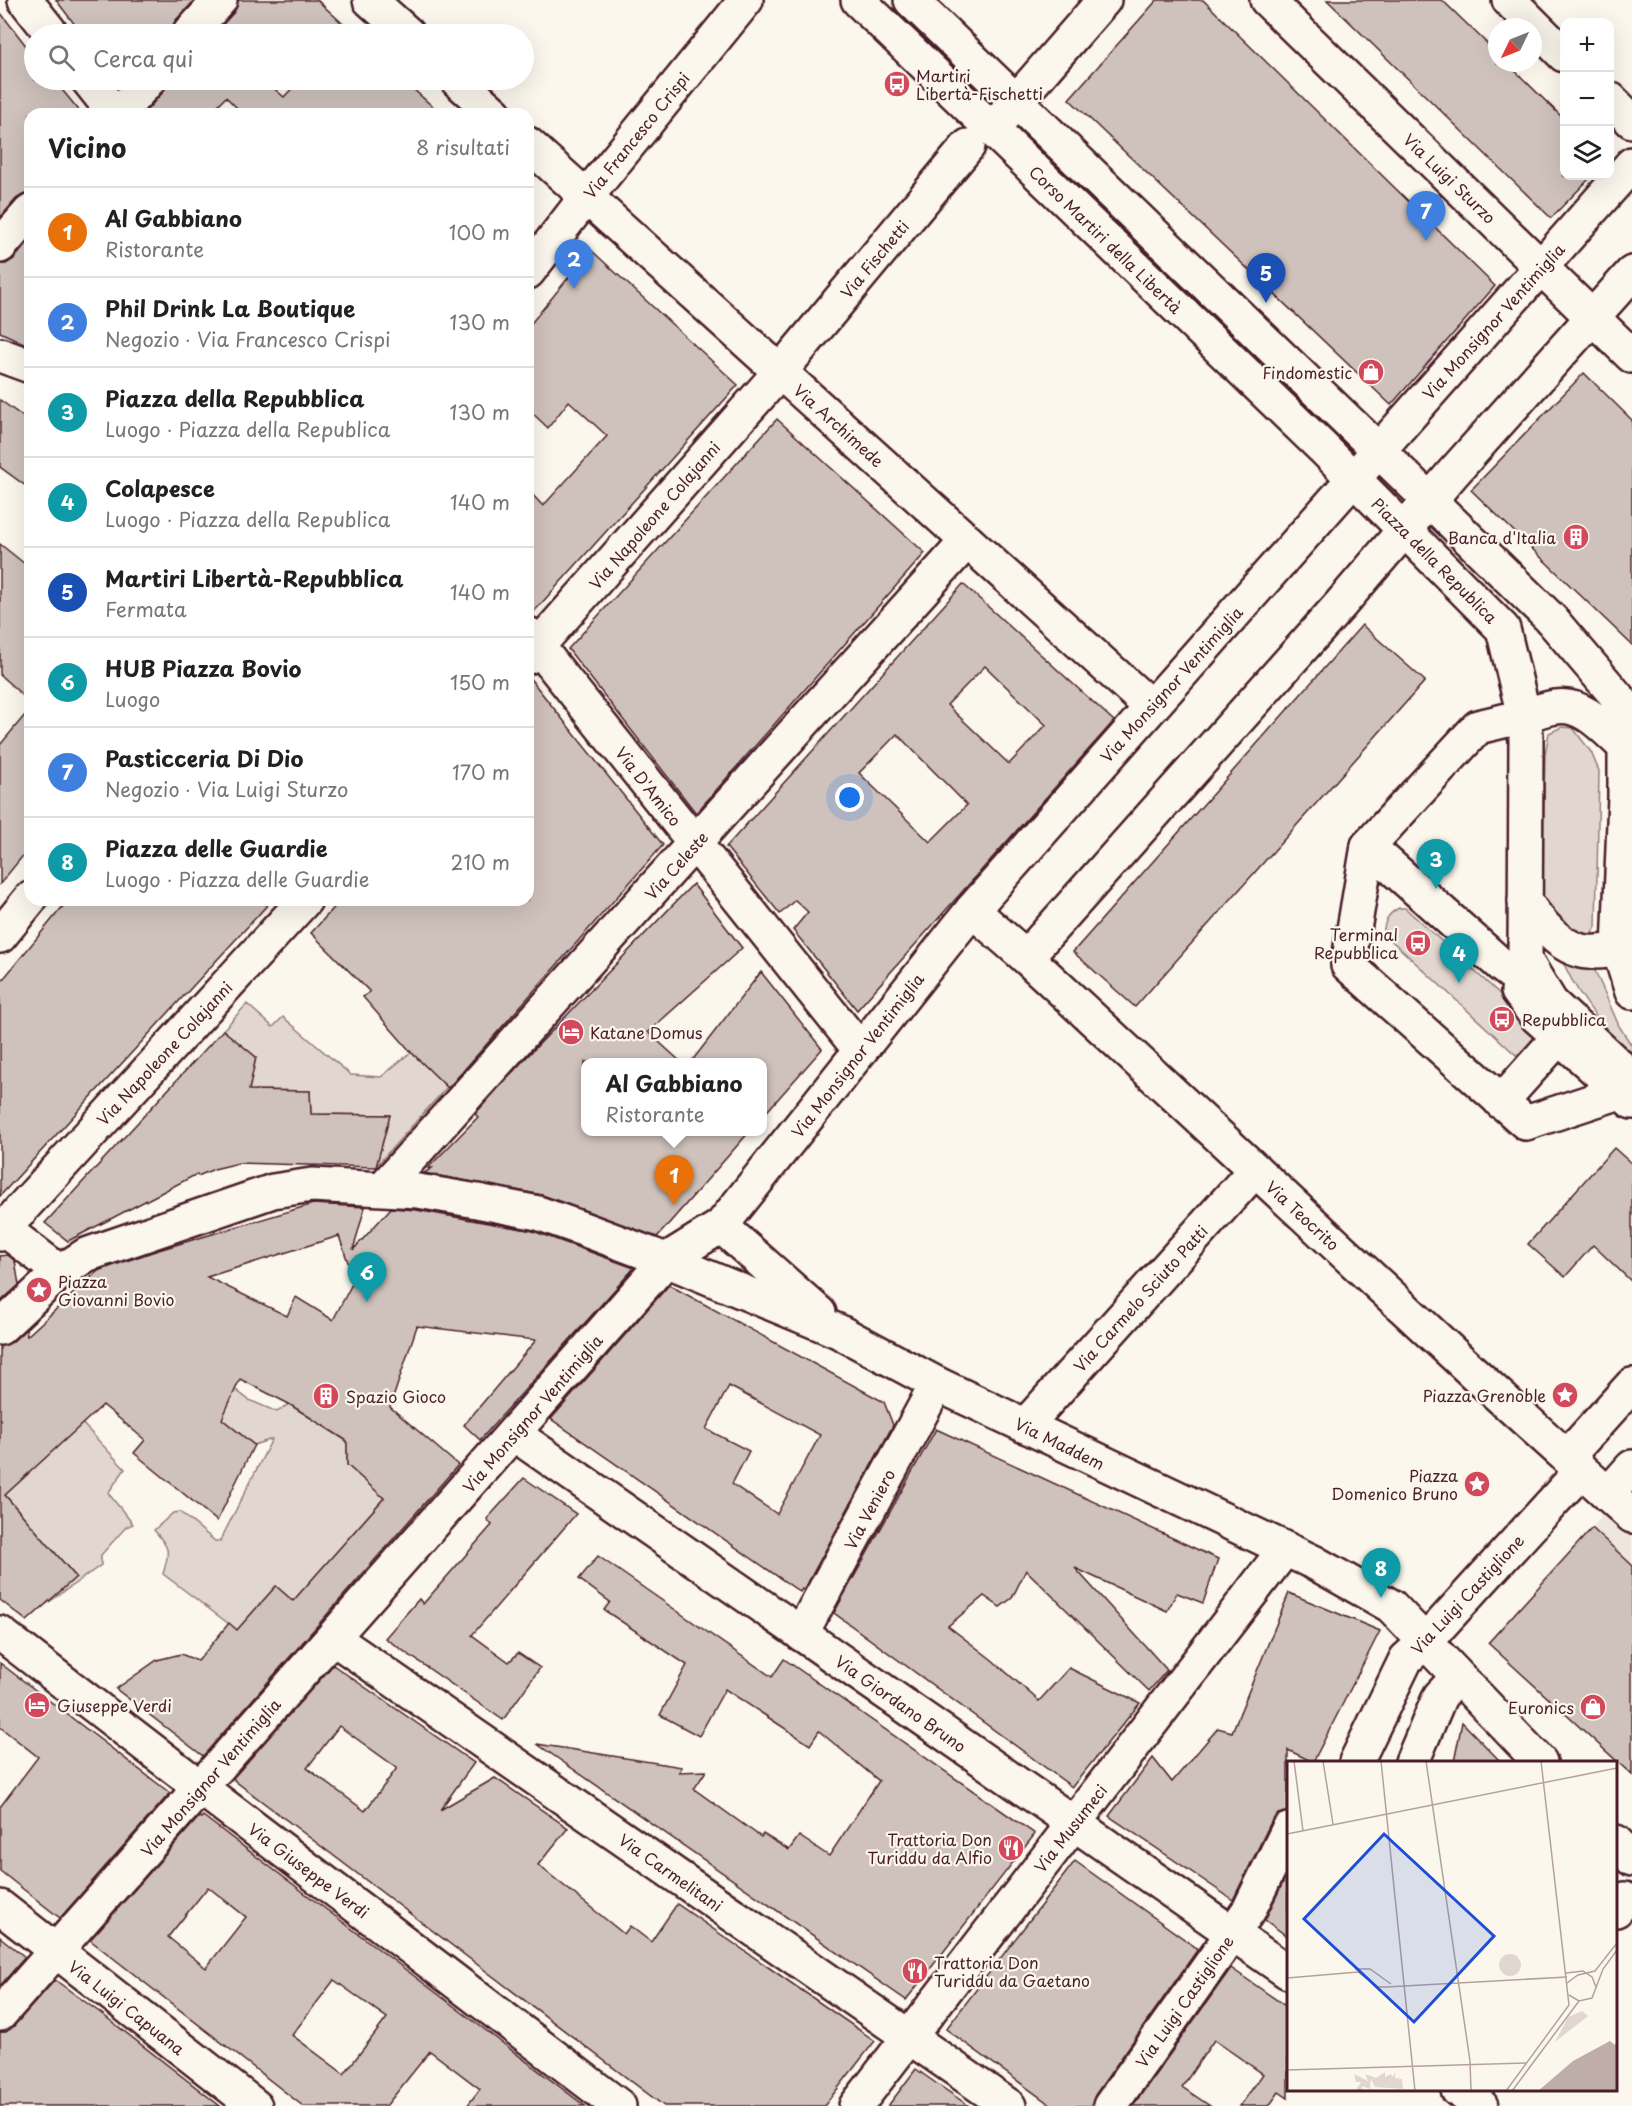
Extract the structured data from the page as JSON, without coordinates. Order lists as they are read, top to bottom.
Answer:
{
  "streets": {
    "street": [
      "Via Francesco Crispi",
      "Via Luigi Sturzo",
      "Corso Martiri della Libertà",
      "Via Fischetti",
      "Via Monsignor Ventimiglia",
      "Via Archimede",
      "Via Napoleone Colajanni",
      "Piazza della Republica",
      "Via D'Amico",
      "Via Celeste",
      "Via Teocrito",
      "Via Carmelo Sciuto Patti",
      "Via Maddem",
      "Via Veniero",
      "Via Luigi Castiglione",
      "Via Giordano Bruno",
      "Via Musumeci",
      "Via Giuseppe Verdi",
      "Via Carmelitani",
      "Via Luigi Capuana"
    ]
  },
  "crossings": [
    ["Via Francesco Crispi", "Via Archimede"],
    ["Via Luigi Sturzo", "Via Monsignor Ventimiglia"],
    ["Corso Martiri della Libertà", "Via Fischetti"],
    ["Corso Martiri della Libertà", "Via Monsignor Ventimiglia"],
    ["Corso Martiri della Libertà", "Piazza della Republica"],
    ["Via Fischetti", "Via Archimede"],
    ["Via Fischetti", "Via Napoleone Colajanni"],
    ["Via Monsignor Ventimiglia", "Via Archimede"],
    ["Via Monsignor Ventimiglia", "Piazza della Republica"],
    ["Via Monsignor Ventimiglia", "Via D'Amico"],
    ["Via Monsignor Ventimiglia", "Via Teocrito"],
    ["Via Monsignor Ventimiglia", "Via Giordano Bruno"],
    ["Via Monsignor Ventimiglia", "Via Giuseppe Verdi"],
    ["Via Monsignor Ventimiglia", "Via Carmelitani"],
    ["Via Monsignor Ventimiglia", "Via Luigi Capuana"],
    ["Via Archimede", "Via Napoleone Colajanni"],
    ["Via Archimede", "Via Celeste"],
    ["Via D'Amico", "Via Celeste"],
    ["Via Teocrito", "Via Carmelo Sciuto Patti"],
    ["Via Teocrito", "Via Luigi Castiglione"],
    ["Via Carmelo Sciuto Patti", "Via Maddem"],
    ["Via Maddem", "Via Veniero"],
    ["Via Maddem", "Via Luigi Castiglione"],
    ["Via Maddem", "Via Musumeci"],
    ["Via Veniero", "Via Giordano Bruno"],
    ["Via Luigi Castiglione", "Via Giordano Bruno"],
    ["Via Giordano Bruno", "Via Musumeci"],
    ["Via Musumeci", "Via Carmelitani"]
  ],
  "places": {
    "bus stop": ["Martiri Libertà-Fischetti", "Terminal Repubblica", "Repubblica"],
    "shop": ["Findomestic", "Euronics"],
    "building": ["Banca d'Italia", "Spazio Gioco"],
    "hotel": ["Katane Domus", "Giuseppe Verdi"],
    "place": ["Piazza Giovanni Bovio", "Piazza Grenoble", "Piazza Domenico Bruno"],
    "restaurant": ["Trattoria Don Turiddu da Alfio", "Trattoria Don Turiddu da Gaetano"]
  },
  "north": "bottom left",
  "page": {
    "map_buttons": ["+", "−"],
    "search": "Cerca qui",
    "heading": ["Vicino", "8 risultati"],
    "list": [
      {
        "mark": "1",
        "name": "Al Gabbiano",
        "note": "Ristorante",
        "value": "100 m"
      },
      {
        "mark": "2",
        "name": "Phil Drink La Boutique",
        "note": "Negozio · Via Francesco Crispi",
        "value": "130 m"
      },
      {
        "mark": "3",
        "name": "Piazza della Repubblica",
        "note": "Luogo · Piazza della Republica",
        "value": "130 m"
      },
      {
        "mark": "4",
        "name": "Colapesce",
        "note": "Luogo · Piazza della Republica",
        "value": "140 m"
      },
      {
        "mark": "5",
        "name": "Martiri Libertà-Repubblica",
        "note": "Fermata",
        "value": "140 m"
      },
      {
        "mark": "6",
        "name": "HUB Piazza Bovio",
        "note": "Luogo",
        "value": "150 m"
      },
      {
        "mark": "7",
        "name": "Pasticceria Di Dio",
        "note": "Negozio · Via Luigi Sturzo",
        "value": "170 m"
      },
      {
        "mark": "8",
        "name": "Piazza delle Guardie",
        "note": "Luogo · Piazza delle Guardie",
        "value": "210 m"
      }
    ],
    "pins": [
      "7",
      "2",
      "5",
      "3",
      "4",
      "1",
      "6",
      "8"
    ],
    "popup": ["Al Gabbiano", "Ristorante"]
  }
}
